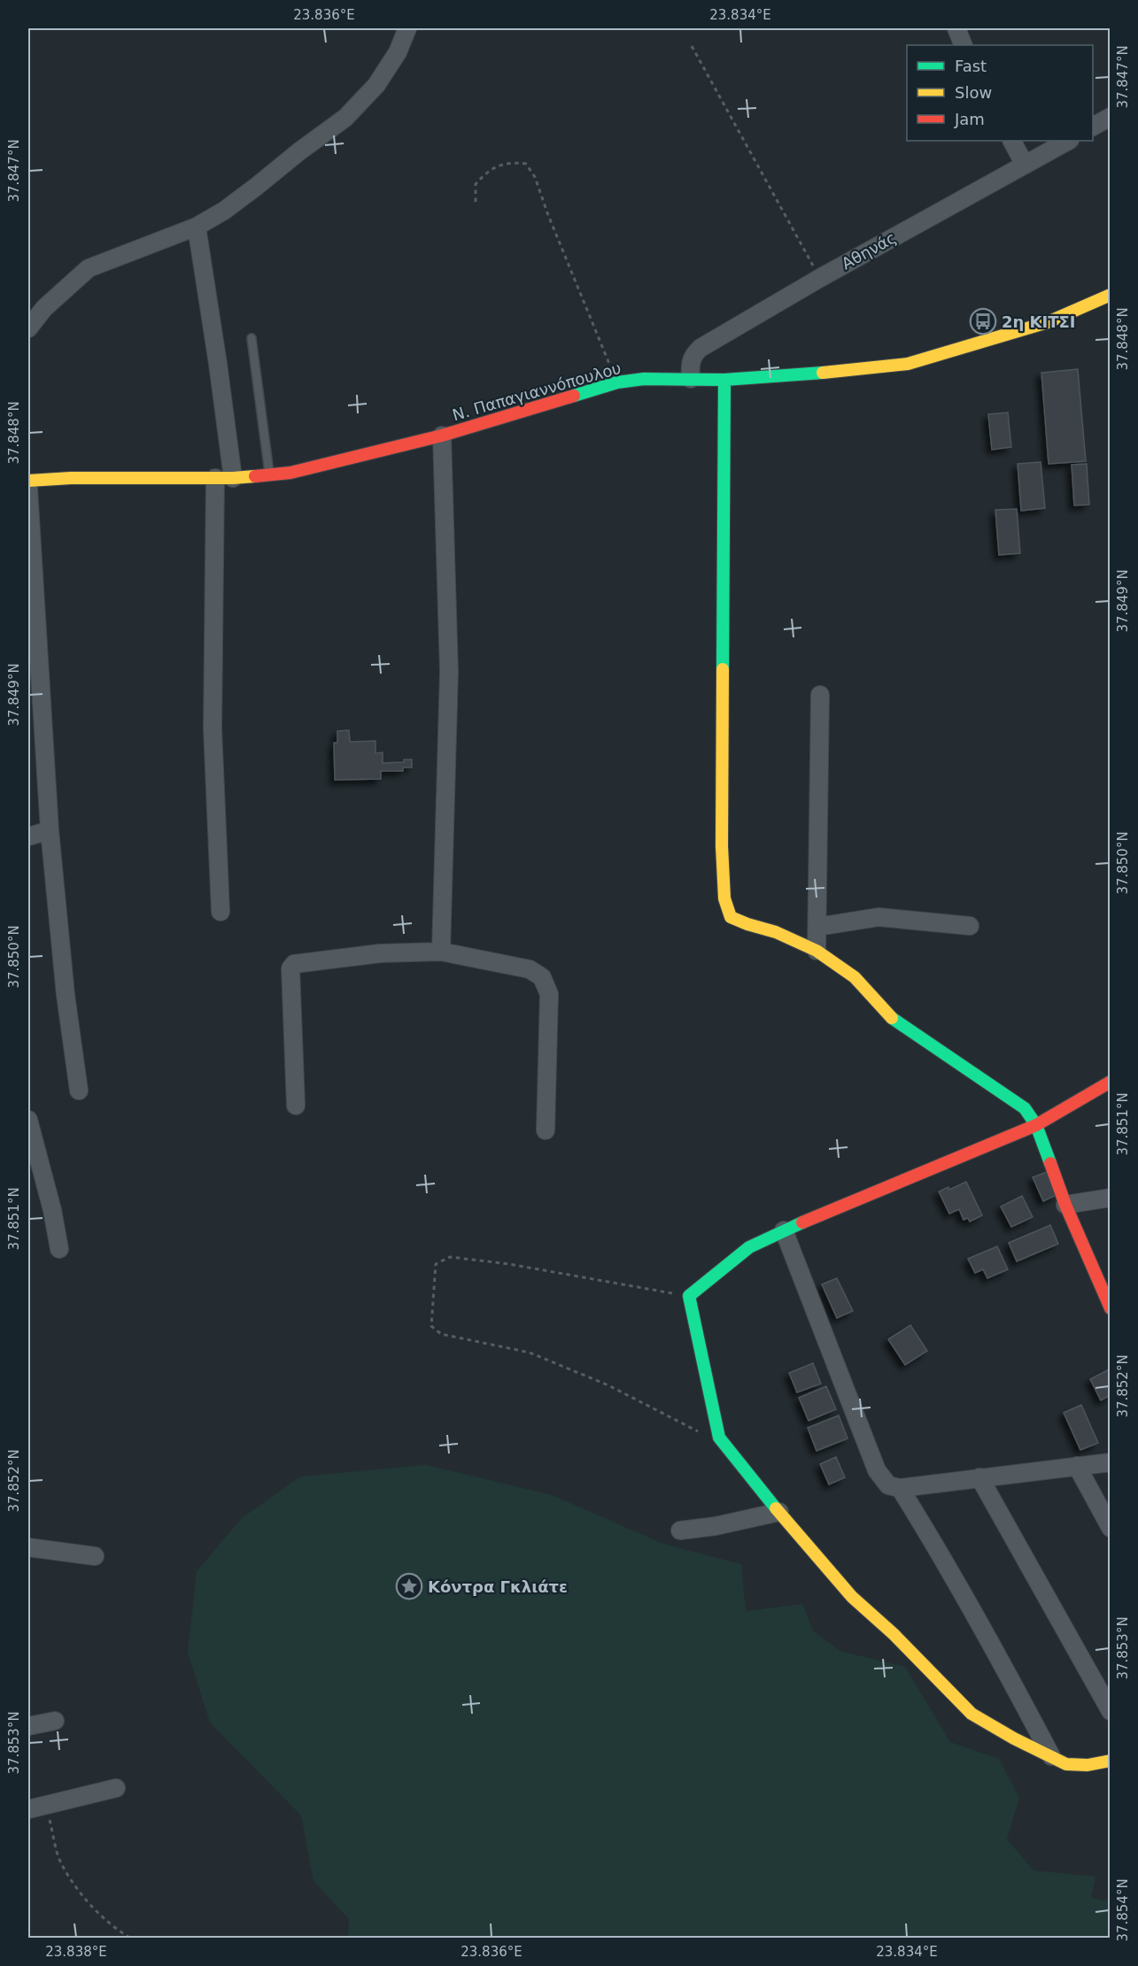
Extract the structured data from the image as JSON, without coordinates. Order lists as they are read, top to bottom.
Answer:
{
  "streets": {
    "street": ["Αθηνάς", "Ν. Παπαγιαννόπουλου"]
  },
  "crossings": [
    ["Αθηνάς", "Ν. Παπαγιαννόπουλου"]
  ],
  "places": {
    "bus stop": ["2η ΚΙΤΣΙ"],
    "place": ["Κόντρα Γκλιάτε"]
  },
  "legend": ["Fast", "Slow", "Jam"],
  "coordinates": [
    "23.836°E",
    "23.834°E",
    "37.847°N",
    "37.848°N",
    "37.849°N",
    "37.850°N",
    "37.851°N",
    "37.852°N",
    "37.853°N",
    "37.854°N",
    "23.838°E"
  ]
}
